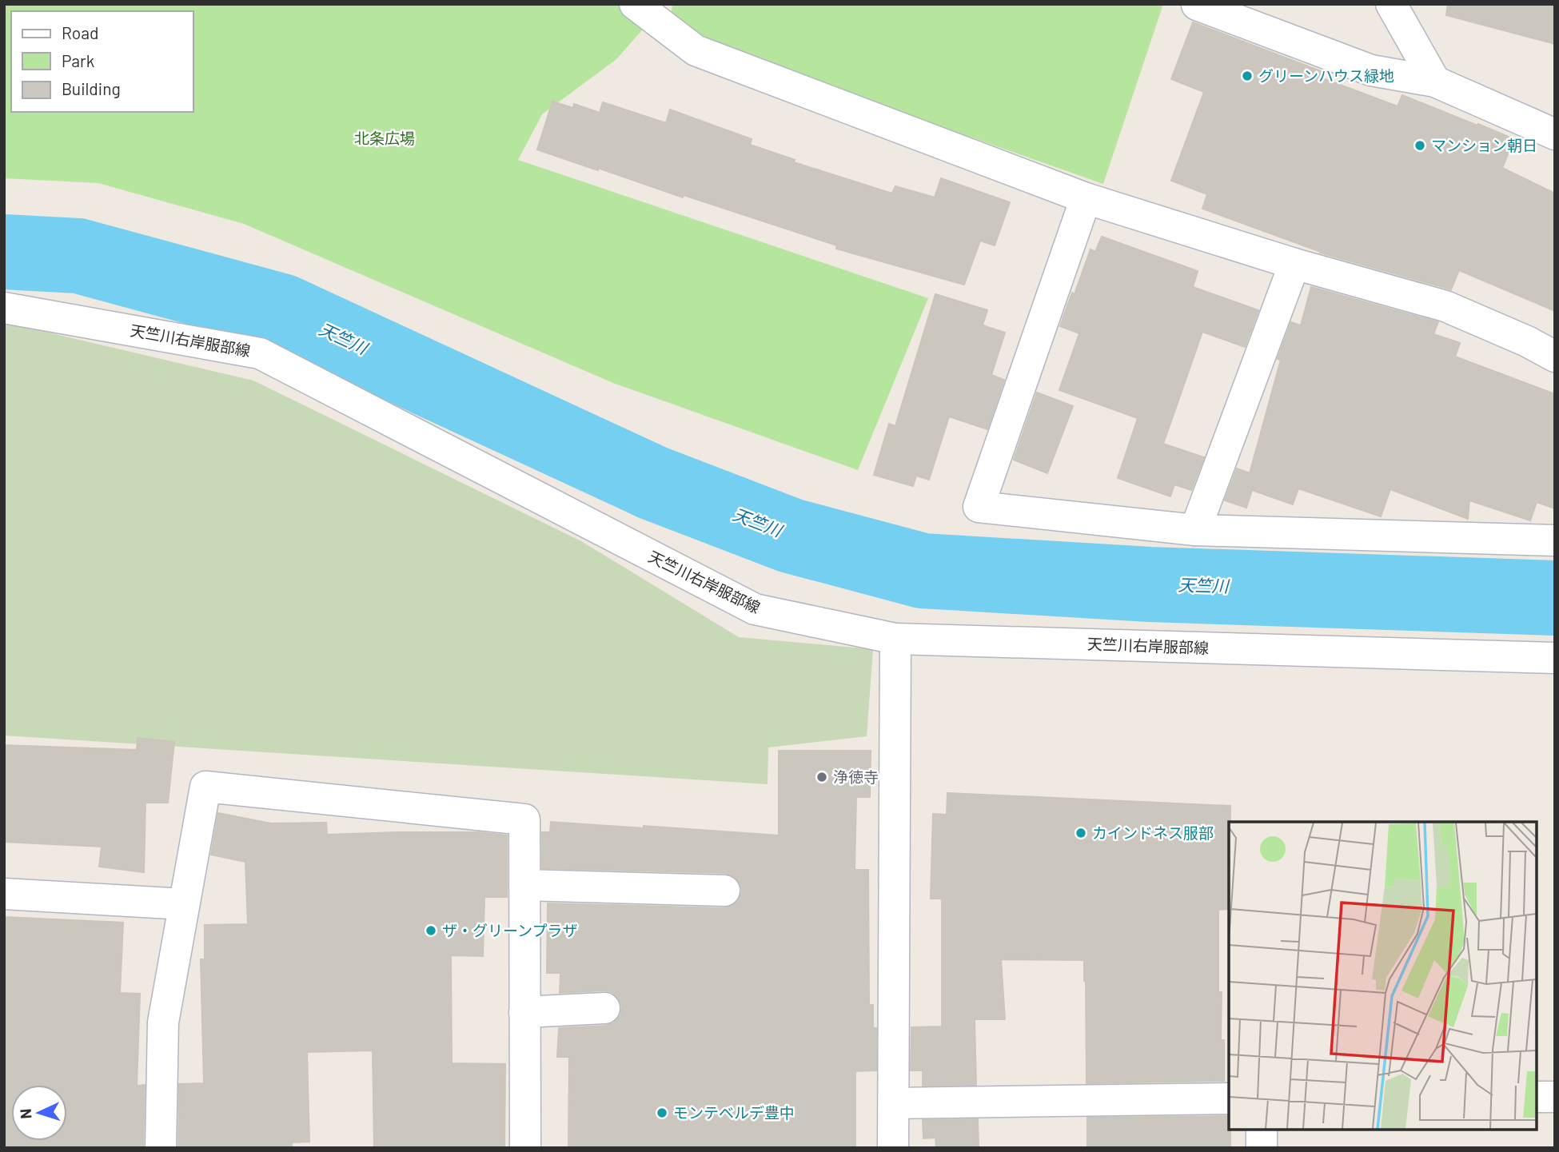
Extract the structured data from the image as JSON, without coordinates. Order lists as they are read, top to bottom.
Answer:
{
  "streets": {
    "street": ["天竺川右岸服部線"]
  },
  "water": ["天竺川"],
  "parks": ["北条広場"],
  "places": [
    "グリーンハウス緑地",
    "マンション朝日",
    "浄徳寺",
    "カインドネス服部",
    "ザ・グリーンプラザ",
    "モンテベルデ豊中"
  ],
  "legend": ["Road", "Park", "Building"],
  "north": "left"
}
